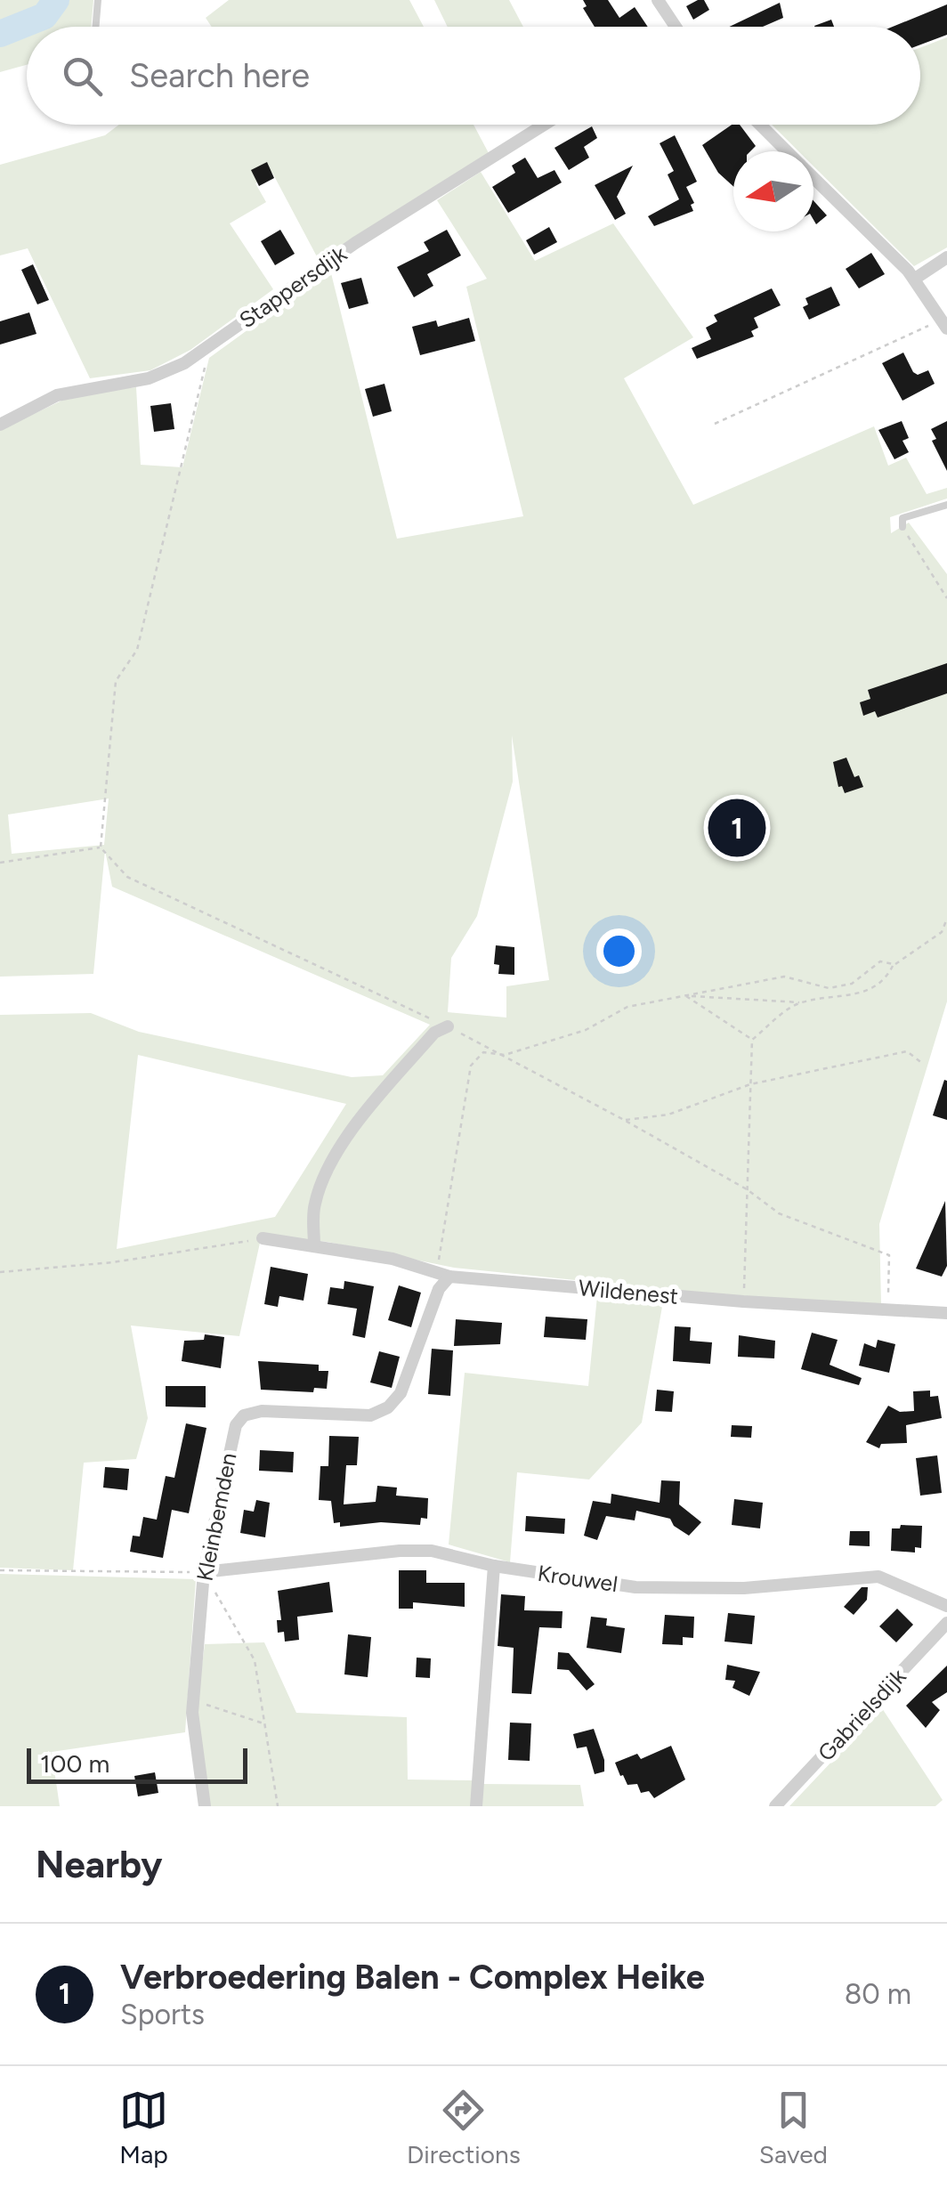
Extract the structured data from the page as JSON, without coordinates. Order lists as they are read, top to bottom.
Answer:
{
  "streets": {
    "street": [
      "Stappersdijk",
      "Wildenest",
      "Kleinbemden",
      "Krouwel",
      "Gabrielsdijk"
    ]
  },
  "crossings": [
    ["Wildenest", "Kleinbemden"],
    ["Kleinbemden", "Krouwel"]
  ],
  "scale_bar": "100 m",
  "north": "left",
  "page": {
    "search": "Search here",
    "pins": "1",
    "scale": "100 m",
    "heading": "Nearby",
    "list": [
      {
        "mark": "1",
        "name": "Verbroedering Balen - Complex Heike",
        "note": "Sports",
        "value": "80 m"
      }
    ],
    "nav": ["Map", "Directions", "Saved"]
  }
}
